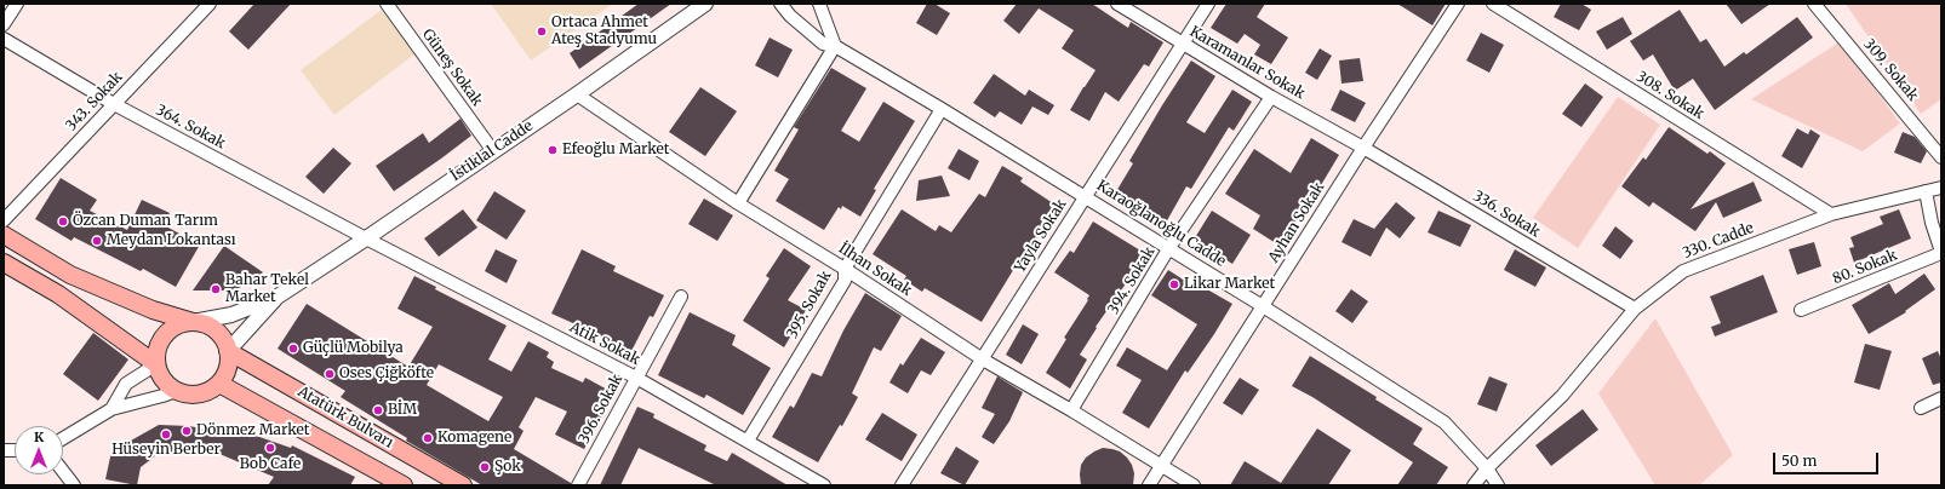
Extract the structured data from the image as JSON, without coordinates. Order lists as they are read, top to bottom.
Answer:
{
  "streets": {
    "main road": ["Atatürk Bulvarı"],
    "street": [
      "Karamanlar Sokak",
      "Güneş Sokak",
      "309. Sokak",
      "308. Sokak",
      "343. Sokak",
      "364. Sokak",
      "İstiklal Cadde",
      "336. Sokak",
      "Ayhan Sokak",
      "Karaoğlanoğlu Cadde",
      "Yayla Sokak",
      "330. Cadde",
      "80. Sokak",
      "İlhan Sokak",
      "394. Sokak",
      "395. Sokak",
      "Atik Sokak",
      "396. Sokak"
    ]
  },
  "crossings": [
    ["Karamanlar Sokak", "336. Sokak"],
    ["Karamanlar Sokak", "Ayhan Sokak"],
    ["Karamanlar Sokak", "Yayla Sokak"],
    ["Karamanlar Sokak", "394. Sokak"],
    ["Güneş Sokak", "İstiklal Cadde"],
    ["308. Sokak", "330. Cadde"],
    ["343. Sokak", "364. Sokak"],
    ["364. Sokak", "İstiklal Cadde"],
    ["364. Sokak", "Atik Sokak"],
    ["İstiklal Cadde", "İlhan Sokak"],
    ["İstiklal Cadde", "Atik Sokak"],
    ["336. Sokak", "Ayhan Sokak"],
    ["336. Sokak", "330. Cadde"],
    ["Ayhan Sokak", "Karaoğlanoğlu Cadde"],
    ["Ayhan Sokak", "İlhan Sokak"],
    ["Karaoğlanoğlu Cadde", "Yayla Sokak"],
    ["Karaoğlanoğlu Cadde", "330. Cadde"],
    ["Karaoğlanoğlu Cadde", "394. Sokak"],
    ["Karaoğlanoğlu Cadde", "395. Sokak"],
    ["Yayla Sokak", "İlhan Sokak"],
    ["İlhan Sokak", "394. Sokak"],
    ["İlhan Sokak", "395. Sokak"],
    ["395. Sokak", "Atik Sokak"],
    ["Atik Sokak", "396. Sokak"]
  ],
  "places": [
    "Ortaca Ahmet Ateş Stadyumu",
    "Efeoğlu Market",
    "Özcan Duman Tarım",
    "Meydan Lokantası",
    "Likar Market",
    "Bahar Tekel Market",
    "Güçlü Mobilya",
    "Oses Çiğköfte",
    "BİM",
    "Dönmez Market",
    "Hüseyin Berber",
    "Komagene",
    "Bob Cafe",
    "Şok"
  ],
  "scale_bar": "50 m",
  "north": "top"
}
